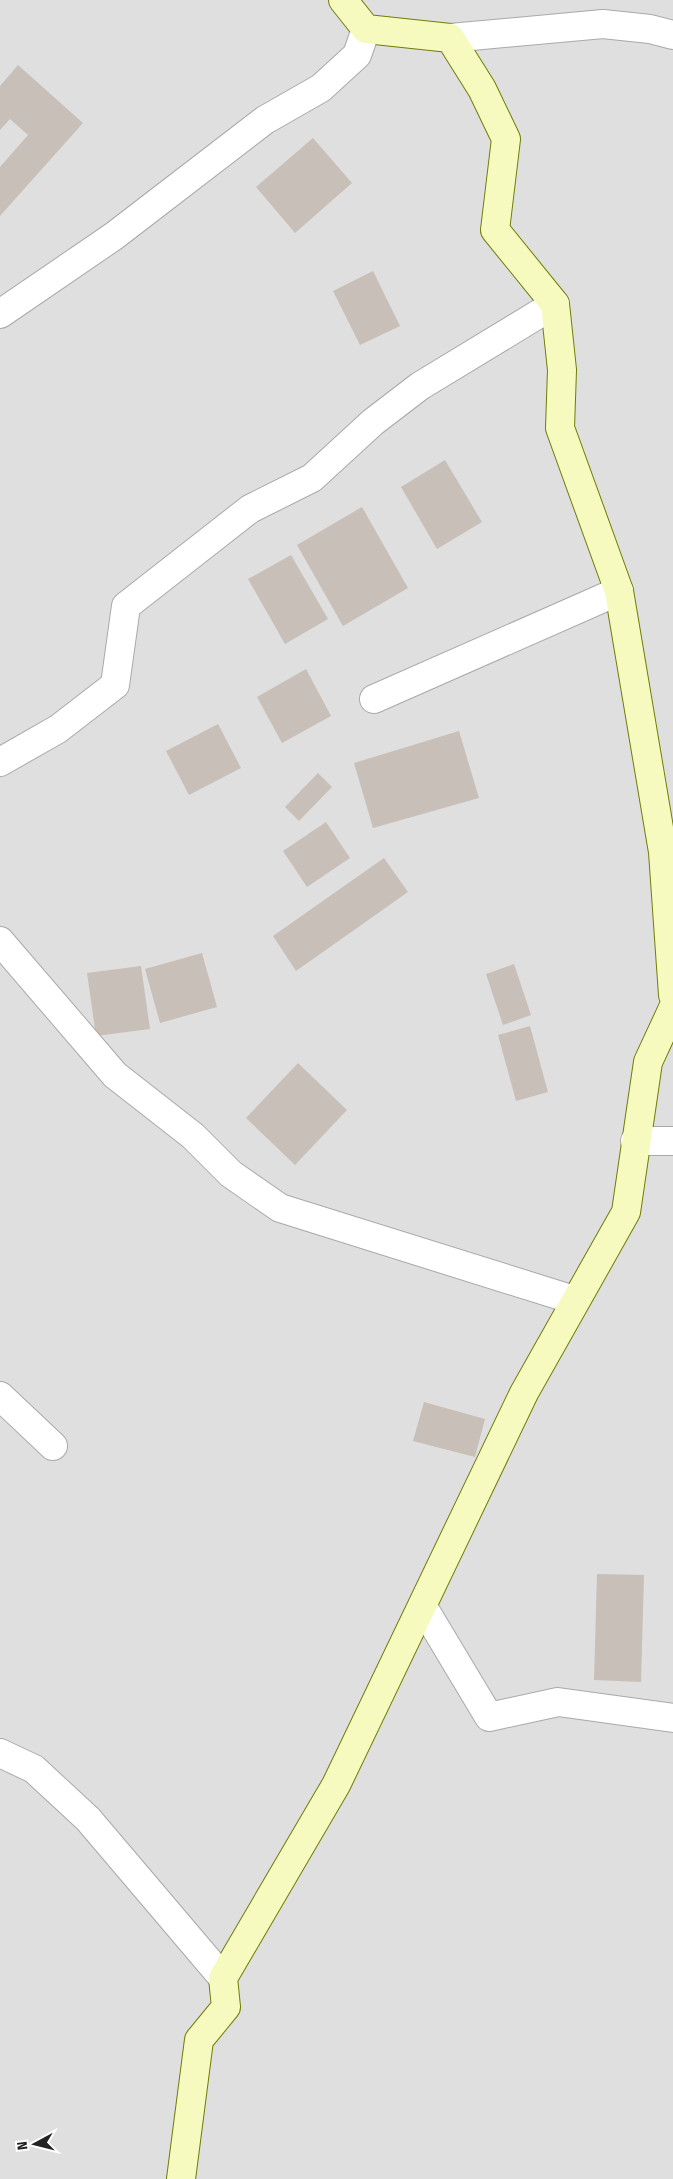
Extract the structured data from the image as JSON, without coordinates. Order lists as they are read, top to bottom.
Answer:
{
  "north": "left"
}
